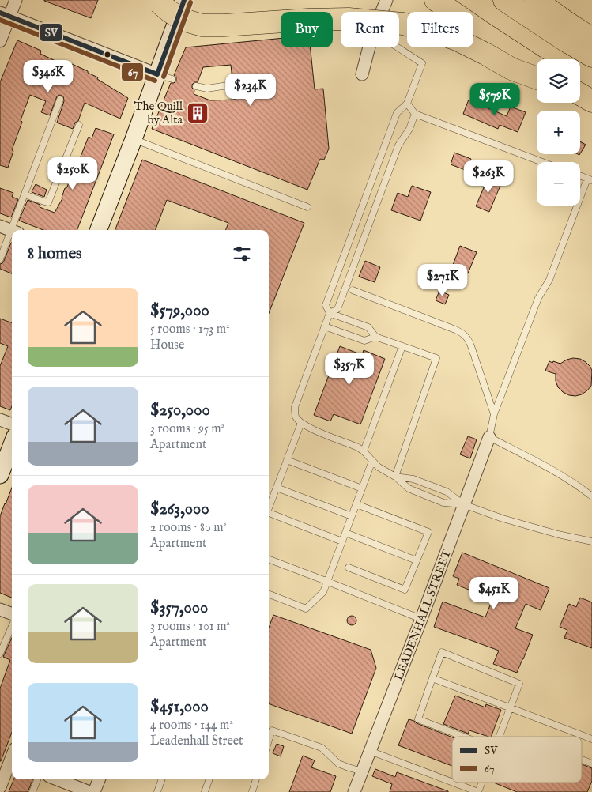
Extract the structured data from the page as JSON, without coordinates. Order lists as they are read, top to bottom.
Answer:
{
  "streets": {
    "street": ["LEADENHALL STREET"]
  },
  "places": {
    "building": ["The Quill by Alta"]
  },
  "lines": ["transit line SV", "transit line 67"],
  "legend": ["SV", "67"],
  "page": {
    "chip": ["Buy", "Rent", "Filters"],
    "map_buttons": ["+", "−"],
    "price": [
      "$346K",
      "$234K",
      "$579K",
      "$250K",
      "$263K",
      "$271K",
      "$357K",
      "$451K"
    ],
    "heading": "8 homes",
    "list": [
      {
        "name": "$579,000",
        "note": "5 rooms · 173 m² · House"
      },
      {
        "name": "$250,000",
        "note": "3 rooms · 95 m² · Apartment"
      },
      {
        "name": "$263,000",
        "note": "2 rooms · 80 m² · Apartment"
      },
      {
        "name": "$357,000",
        "note": "3 rooms · 101 m² · Apartment"
      },
      {
        "name": "$451,000",
        "note": "4 rooms · 144 m² · Leadenhall Street"
      }
    ]
  }
}
